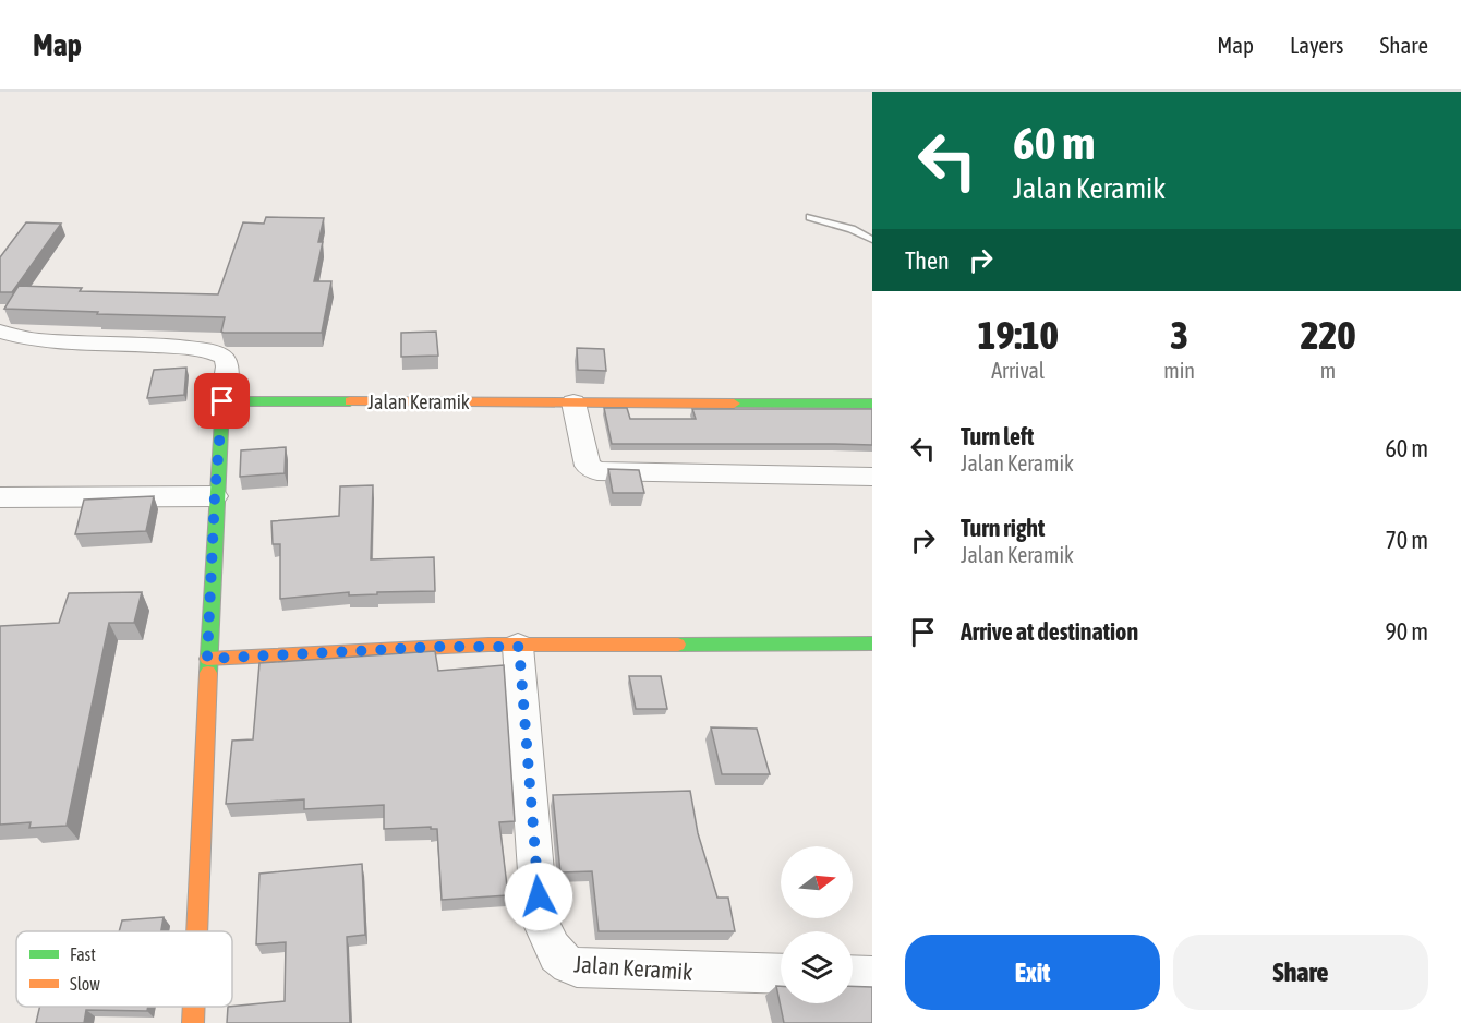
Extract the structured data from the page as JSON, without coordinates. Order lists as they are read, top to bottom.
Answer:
{
  "streets": {
    "street": ["Jalan Keramik"]
  },
  "legend": ["Fast", "Slow"],
  "north": "right",
  "page": {
    "header": "Map",
    "nav": ["Map", "Layers", "Share"],
    "turn": ["60 m", "Jalan Keramik"],
    "then": "Then",
    "eta": [
      "19:10",
      "Arrival",
      "3",
      "min",
      "220",
      "m"
    ],
    "list": [
      {
        "name": "Turn left",
        "note": "Jalan Keramik",
        "value": "60 m"
      },
      {
        "name": "Turn right",
        "note": "Jalan Keramik",
        "value": "70 m"
      },
      {
        "name": "Arrive at destination",
        "value": "90 m"
      }
    ],
    "buttons": ["Exit", "Share"]
  }
}
